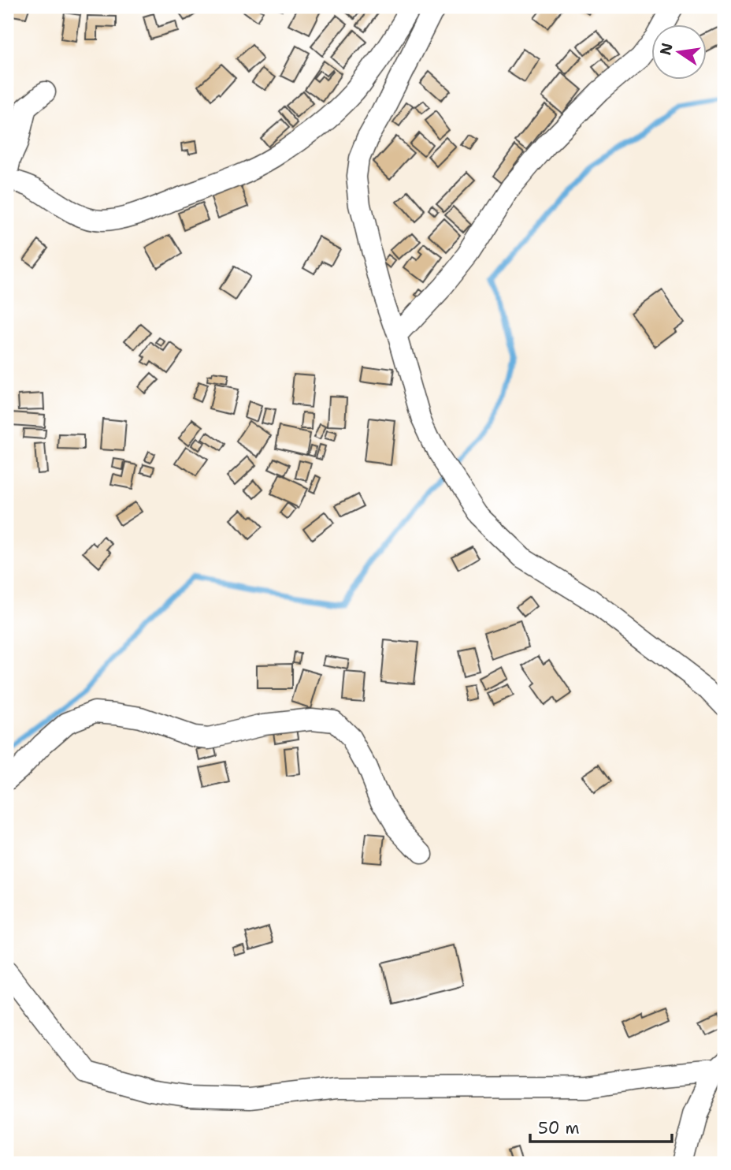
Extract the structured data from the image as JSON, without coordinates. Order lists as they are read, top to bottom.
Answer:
{
  "scale_bar": "50 m",
  "north": "left"
}
